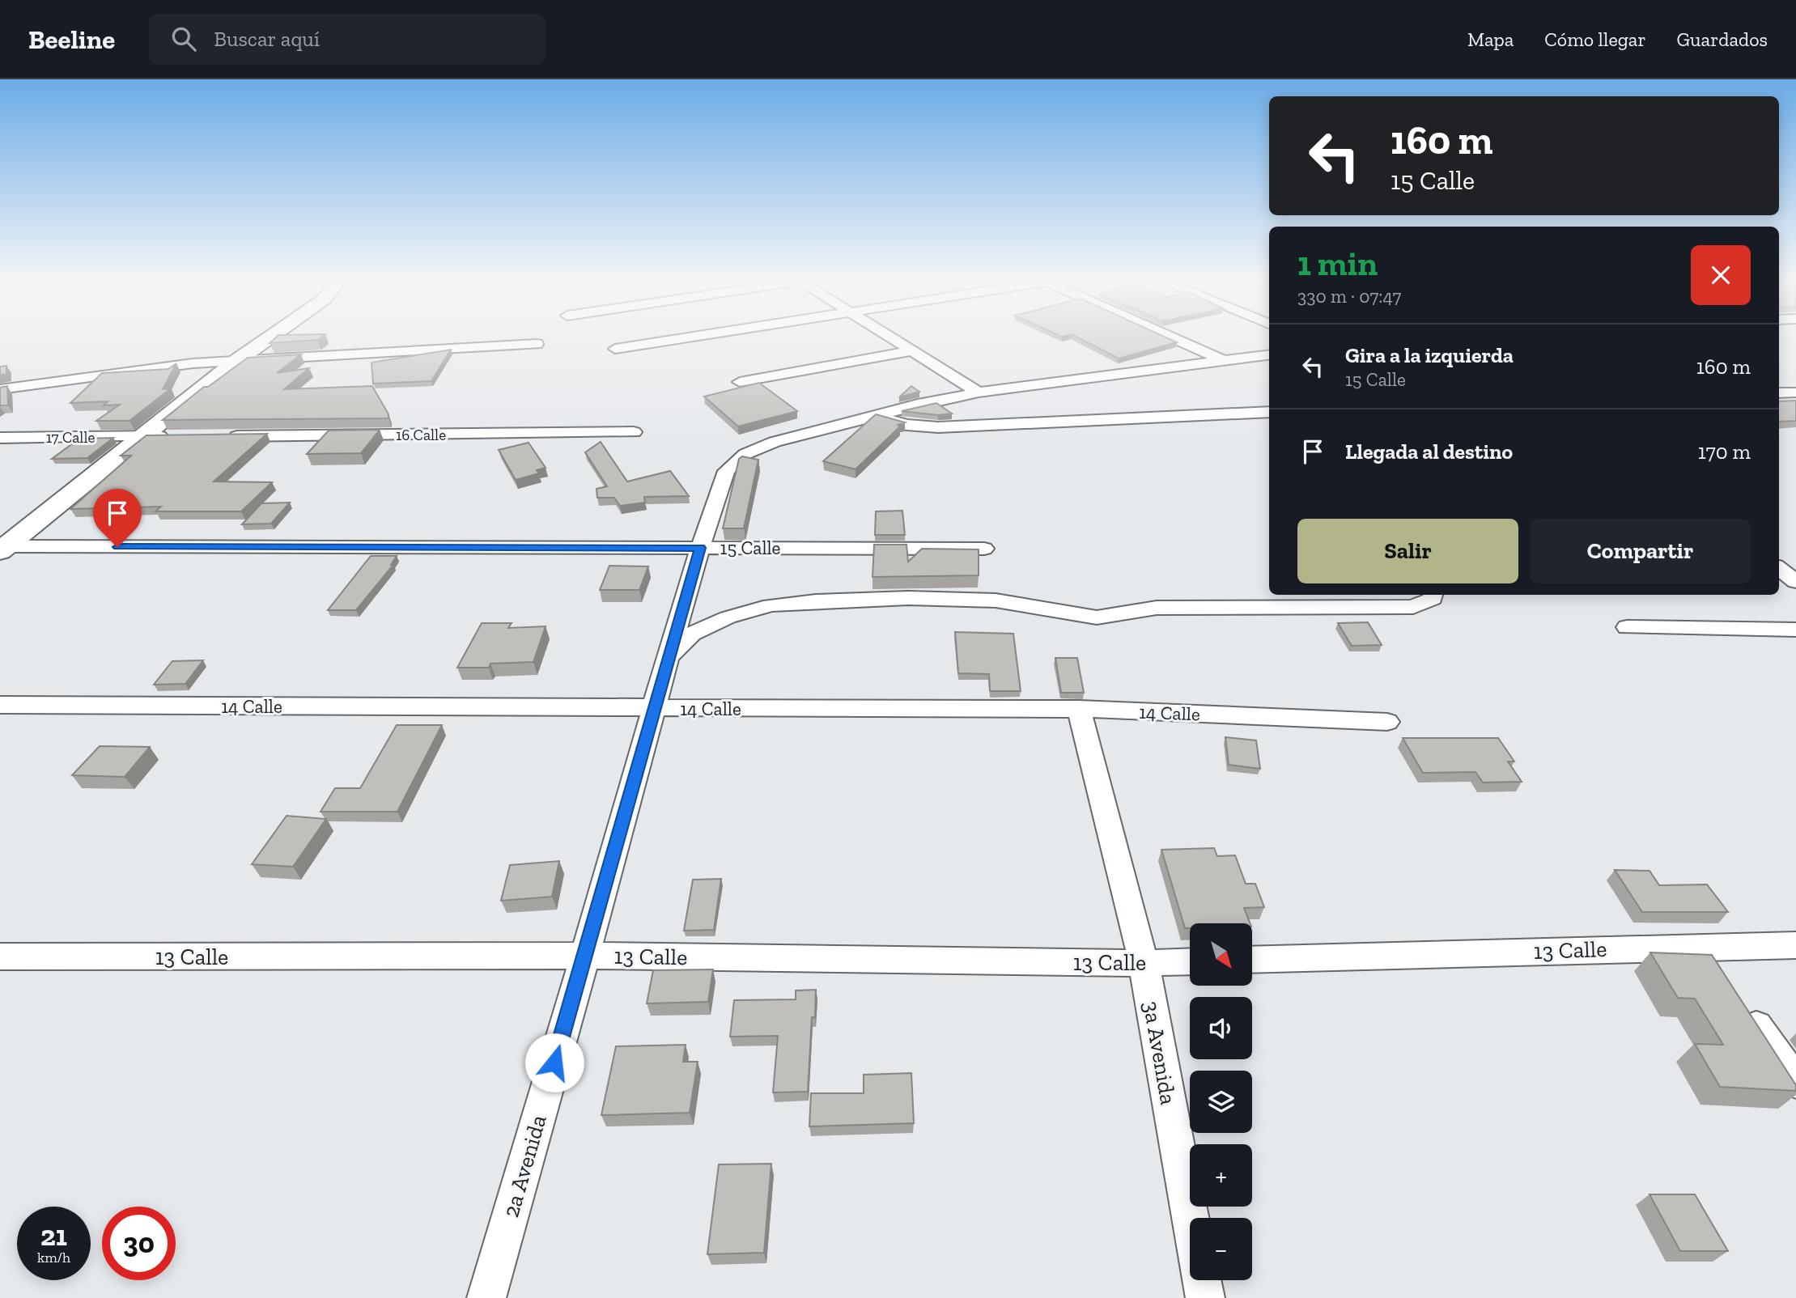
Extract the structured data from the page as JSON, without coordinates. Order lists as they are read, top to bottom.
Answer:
{
  "streets": {
    "street": [
      "16 Calle",
      "17 Calle",
      "15 Calle",
      "14 Calle",
      "13 Calle",
      "3a Avenida",
      "2a Avenida"
    ]
  },
  "crossings": [
    ["15 Calle", "2a Avenida"],
    ["14 Calle", "3a Avenida"],
    ["14 Calle", "2a Avenida"],
    ["13 Calle", "3a Avenida"],
    ["13 Calle", "2a Avenida"]
  ],
  "north": "bottom right",
  "page": {
    "header": "Beeline",
    "search": "Buscar aquí",
    "nav": ["Mapa", "Cómo llegar", "Guardados"],
    "turn": ["160 m", "15 Calle"],
    "heading": ["1 min", "330 m · 07:47"],
    "list": [
      {
        "name": "Gira a la izquierda",
        "note": "15 Calle",
        "value": "160 m"
      },
      {
        "name": "Llegada al destino",
        "value": "170 m"
      }
    ],
    "buttons": ["Salir", "Compartir"],
    "map_buttons": ["+", "−"],
    "speed": "21 km/h",
    "limit": "30"
  }
}
